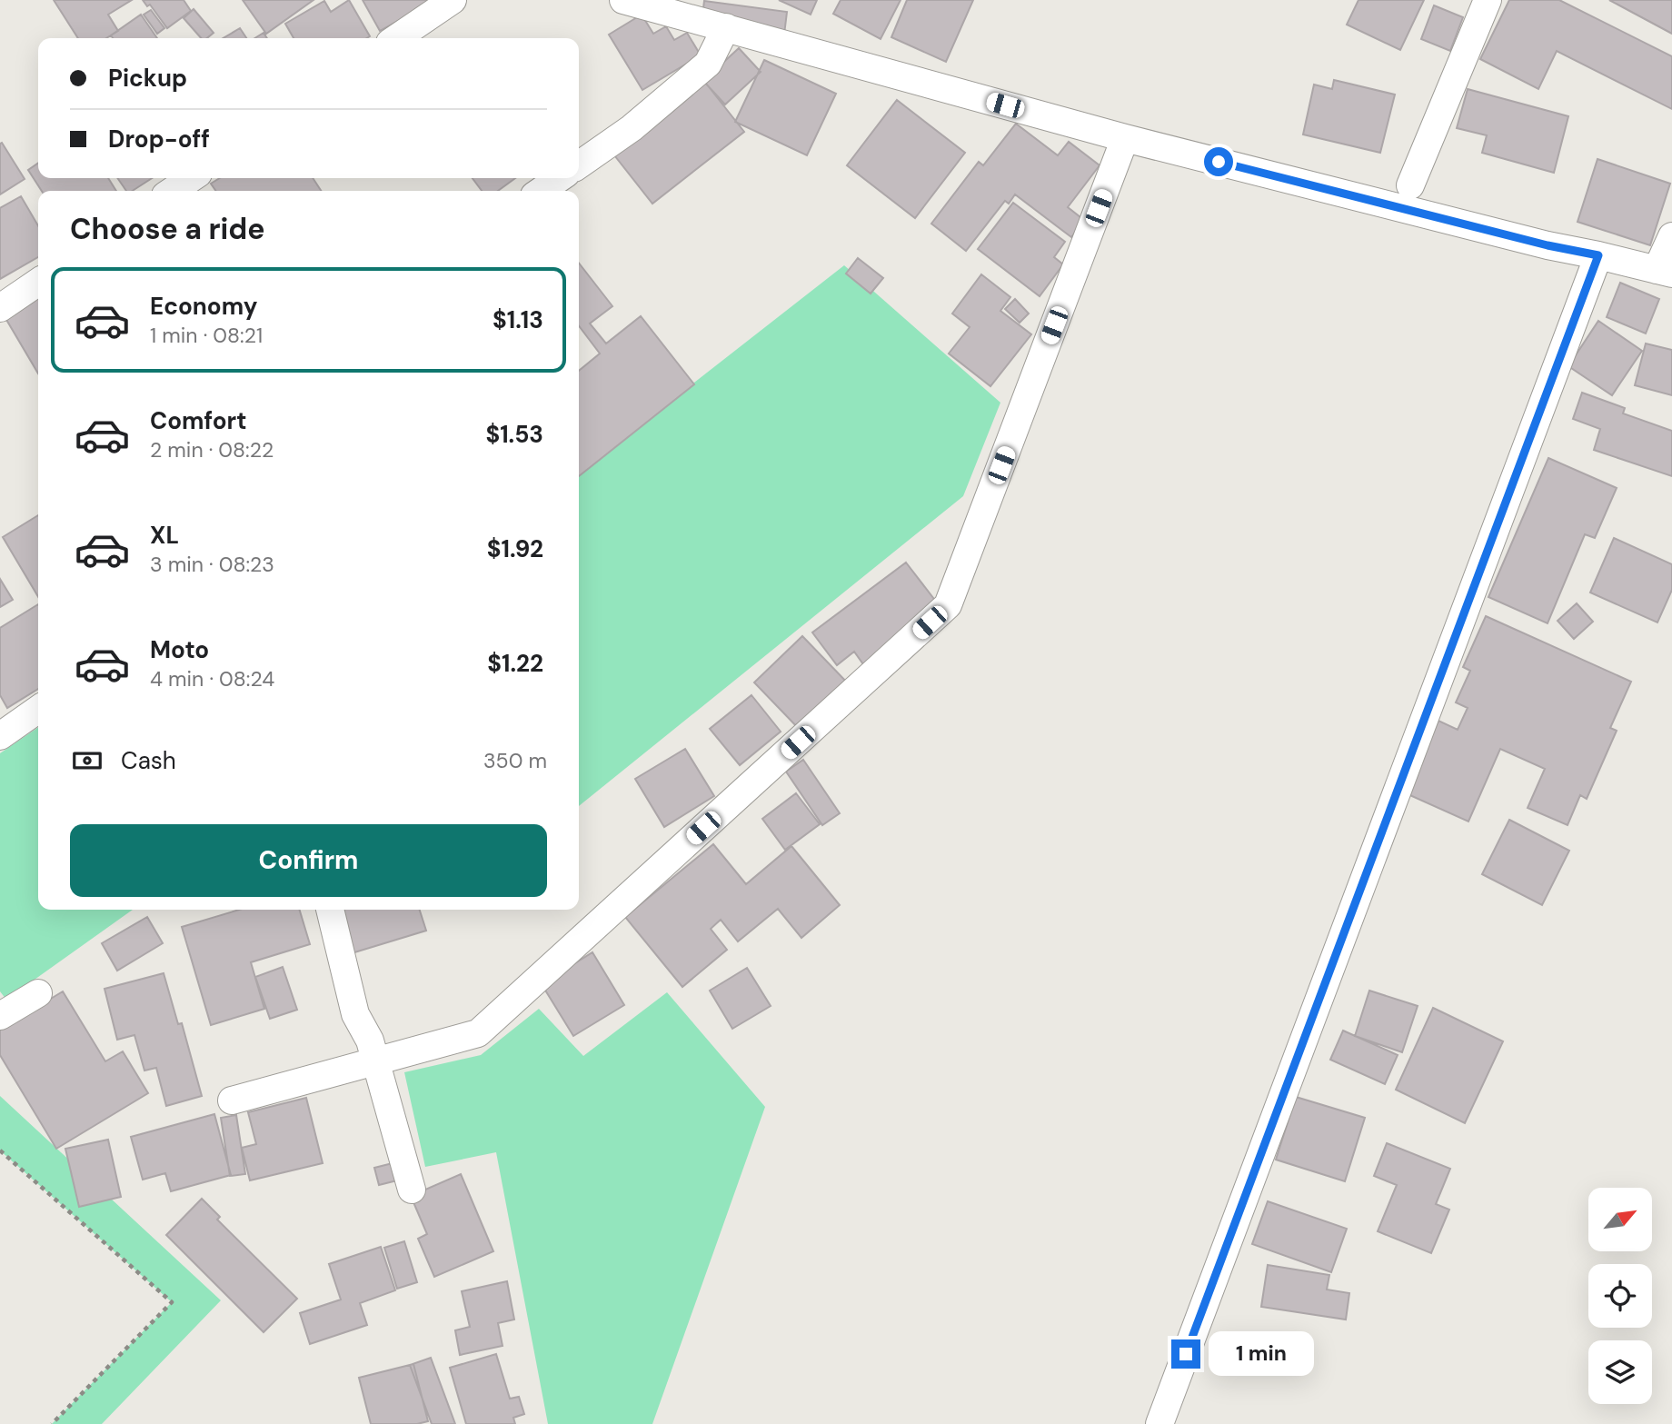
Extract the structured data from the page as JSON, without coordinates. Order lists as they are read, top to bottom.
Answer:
{
  "north": "top right",
  "page": {
    "banner": ["Pickup", "Drop-off"],
    "heading": "Choose a ride",
    "list": [
      {
        "name": "Economy",
        "note": "1 min · 08:21",
        "value": "$1.13"
      },
      {
        "name": "Comfort",
        "note": "2 min · 08:22",
        "value": "$1.53"
      },
      {
        "name": "XL",
        "note": "3 min · 08:23",
        "value": "$1.92"
      },
      {
        "name": "Moto",
        "note": "4 min · 08:24",
        "value": "$1.22"
      }
    ],
    "pay": ["Cash", "350 m"],
    "buttons": "Confirm",
    "bubble": "1 min"
  }
}
